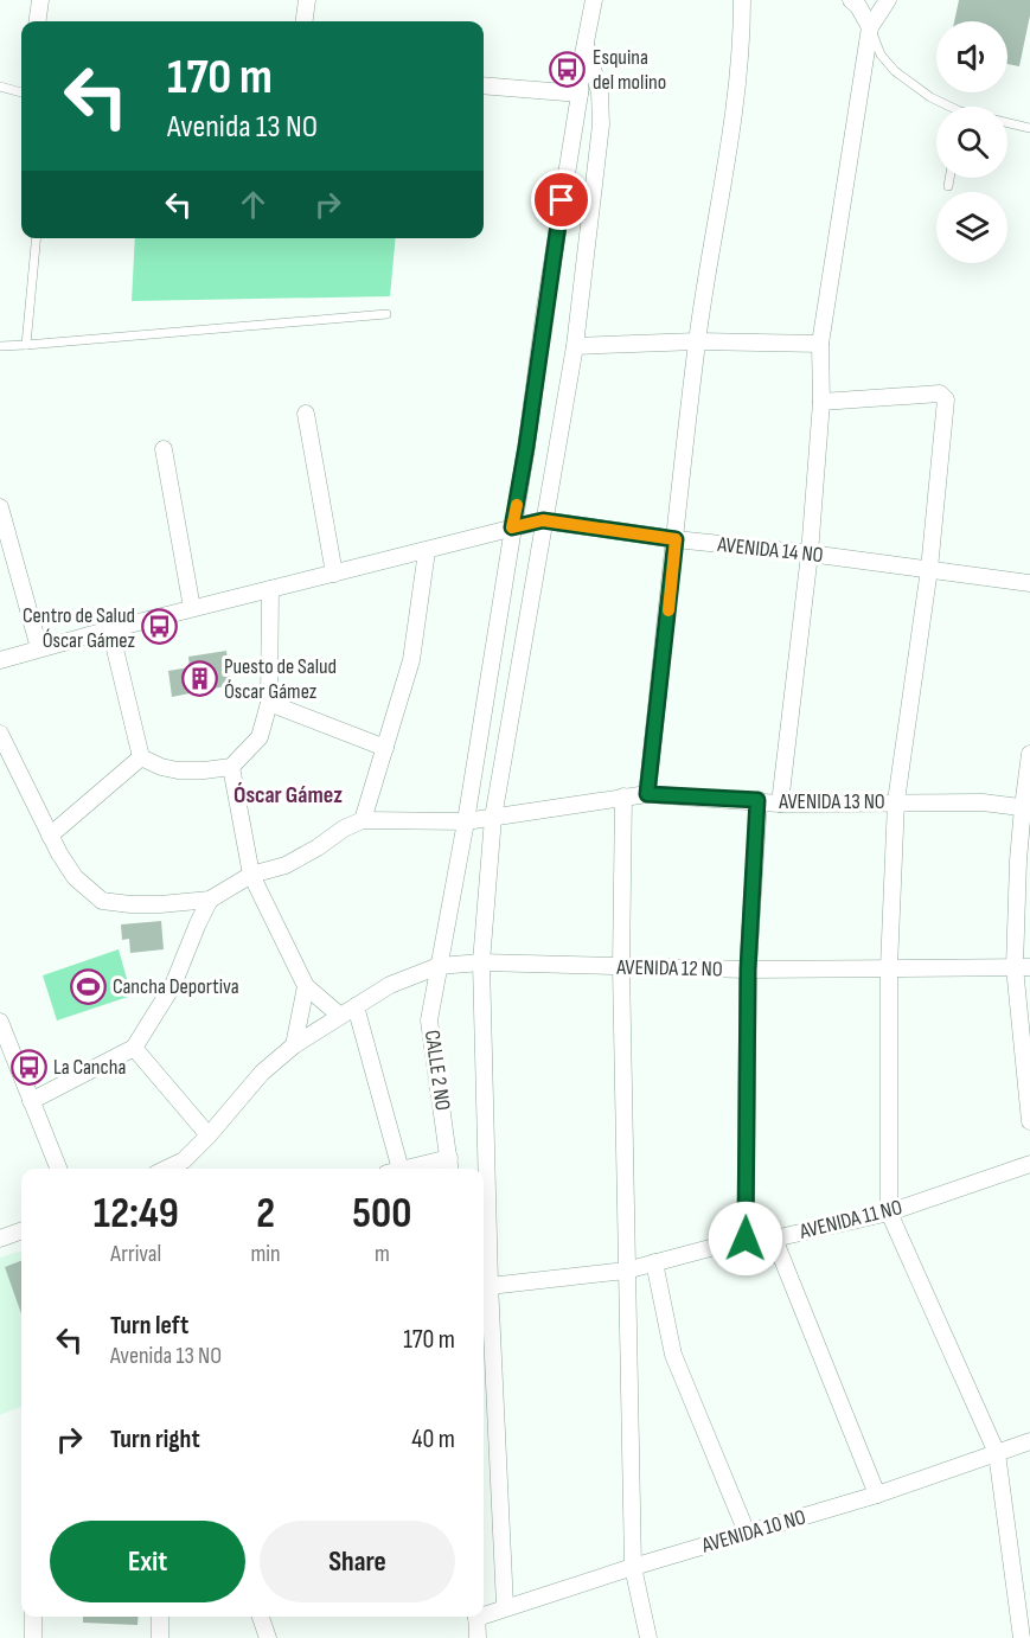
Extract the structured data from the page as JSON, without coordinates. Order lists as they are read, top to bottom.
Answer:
{
  "streets": {
    "street": [
      "AVENIDA 14 NO",
      "AVENIDA 13 NO",
      "AVENIDA 12 NO",
      "CALLE 2 NO",
      "AVENIDA 11 NO",
      "AVENIDA 10 NO"
    ]
  },
  "crossings": [
    ["AVENIDA 14 NO", "CALLE 2 NO"],
    ["AVENIDA 13 NO", "CALLE 2 NO"],
    ["AVENIDA 12 NO", "CALLE 2 NO"]
  ],
  "districts": ["Óscar Gámez"],
  "places": {
    "bus stop": ["Esquina del molino", "Centro de Salud Óscar Gámez", "La Cancha"],
    "building": ["Puesto de Salud Óscar Gámez"],
    "sports": ["Cancha Deportiva"]
  },
  "page": {
    "turn": ["170 m", "Avenida 13 NO"],
    "eta": [
      "12:49",
      "Arrival",
      "2",
      "min",
      "500",
      "m"
    ],
    "list": [
      {
        "name": "Turn left",
        "note": "Avenida 13 NO",
        "value": "170 m"
      },
      {
        "name": "Turn right",
        "value": "40 m"
      }
    ],
    "buttons": ["Exit", "Share"]
  }
}
